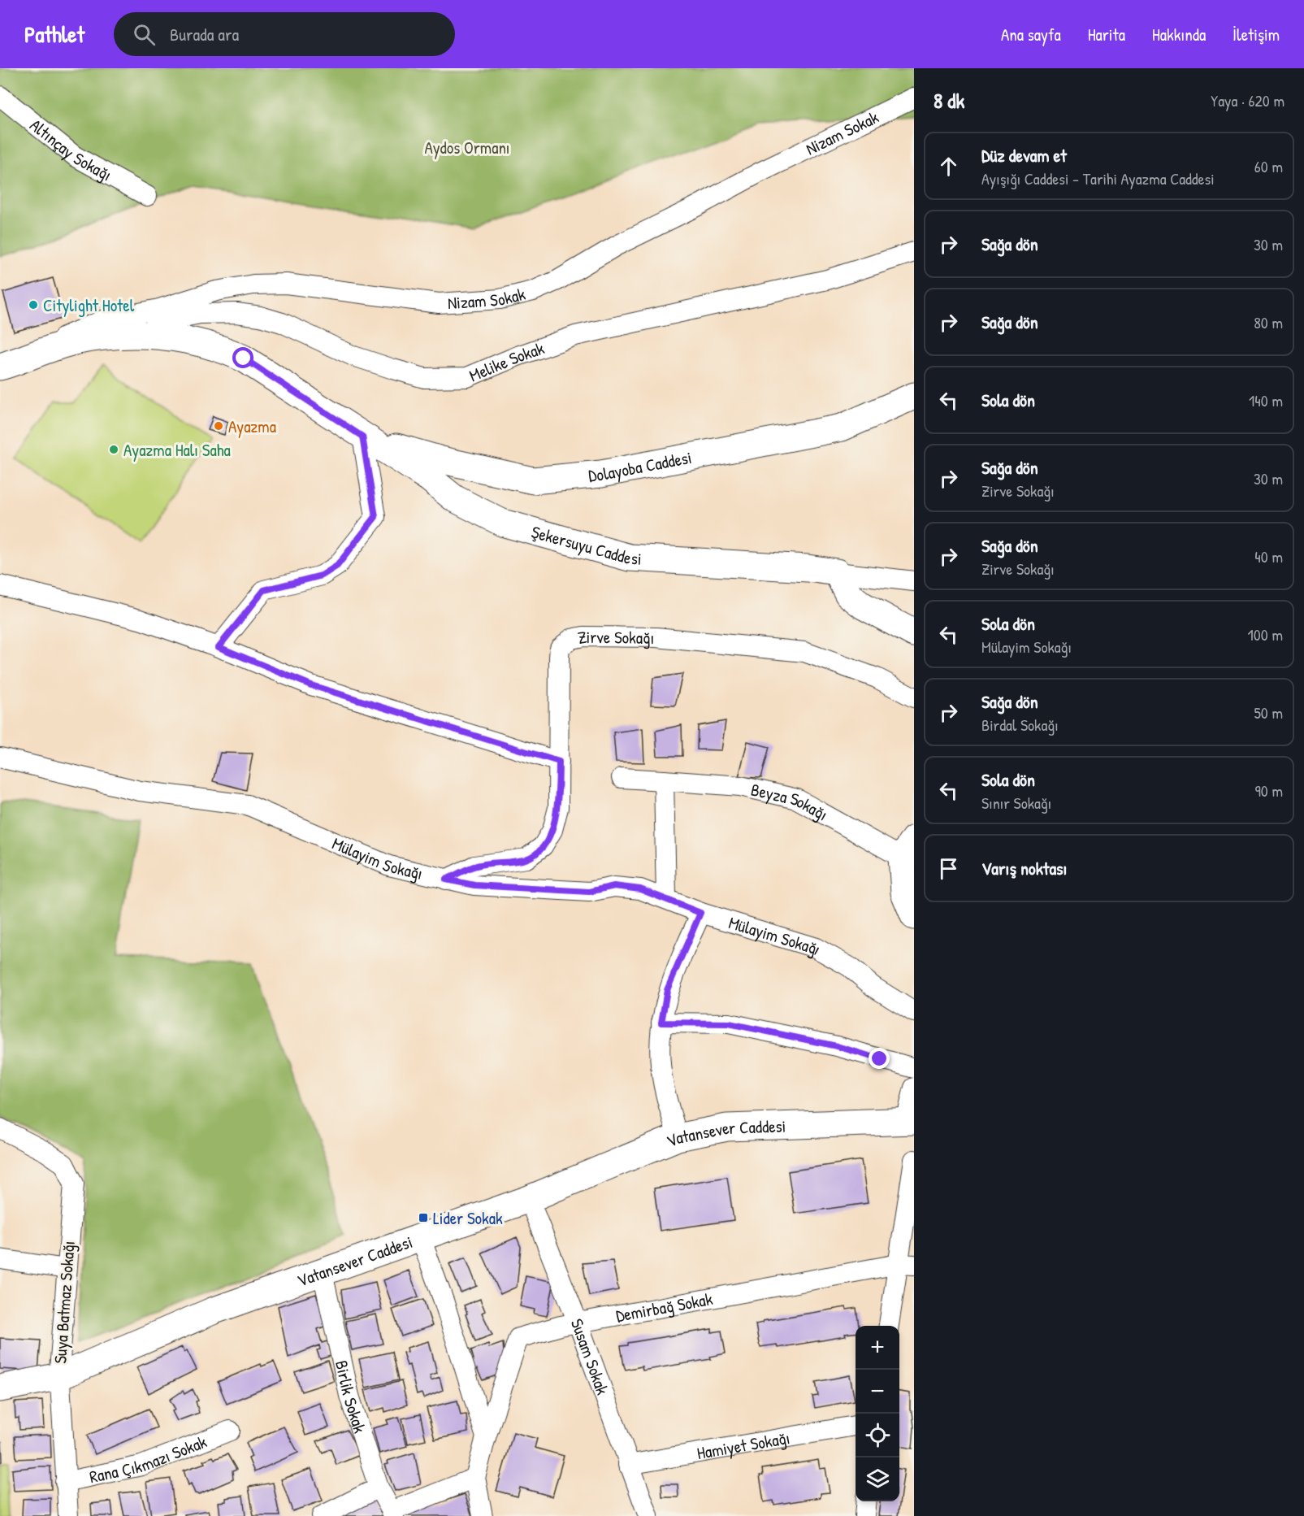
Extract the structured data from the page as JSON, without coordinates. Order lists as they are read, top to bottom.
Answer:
{
  "streets": {
    "street": [
      "Nizam Sokak",
      "Altınçay Sokağı",
      "Melike Sokak",
      "Dolayoba Caddesi",
      "Şekersuyu Caddesi",
      "Zirve Sokağı",
      "Beyza Sokağı",
      "Mülayim Sokağı",
      "Vatansever Caddesi",
      "Suya Batmaz Sokağı",
      "Demirbağ Sokak",
      "Susam Sokak",
      "Birlik Sokak",
      "Hamiyet Sokağı",
      "Rana Çıkmazı Sokak"
    ]
  },
  "crossings": [
    ["Nizam Sokak", "Şekersuyu Caddesi"],
    ["Melike Sokak", "Şekersuyu Caddesi"],
    ["Dolayoba Caddesi", "Şekersuyu Caddesi"],
    ["Zirve Sokağı", "Mülayim Sokağı"],
    ["Vatansever Caddesi", "Suya Batmaz Sokağı"],
    ["Vatansever Caddesi", "Susam Sokak"],
    ["Vatansever Caddesi", "Birlik Sokak"],
    ["Suya Batmaz Sokağı", "Rana Çıkmazı Sokak"],
    ["Demirbağ Sokak", "Susam Sokak"],
    ["Susam Sokak", "Hamiyet Sokağı"]
  ],
  "parks": ["Aydos Ormanı"],
  "places": {
    "other": ["Citylight Hotel", "Ayazma", "Ayazma Halı Saha"],
    "transit": ["Lider Sokak"]
  },
  "page": {
    "header": "Pathlet",
    "search": "Burada ara",
    "nav": [
      "Ana sayfa",
      "Harita",
      "Hakkında",
      "İletişim"
    ],
    "heading": ["8 dk", "Yaya · 620 m"],
    "list": [
      ["Düz devam et", "Ayışığı Caddesi - Tarihi Ayazma Caddesi", "60 m"],
      ["Sağa dön", "30 m"],
      ["Sağa dön", "80 m"],
      ["Sola dön", "140 m"],
      ["Sağa dön", "Zirve Sokağı", "30 m"],
      ["Sağa dön", "Zirve Sokağı", "40 m"],
      ["Sola dön", "Mülayim Sokağı", "100 m"],
      ["Sağa dön", "Birdal Sokağı", "50 m"],
      ["Sola dön", "Sınır Sokağı", "90 m"],
      "Varış noktası"
    ],
    "map_buttons": ["+", "−"]
  }
}
